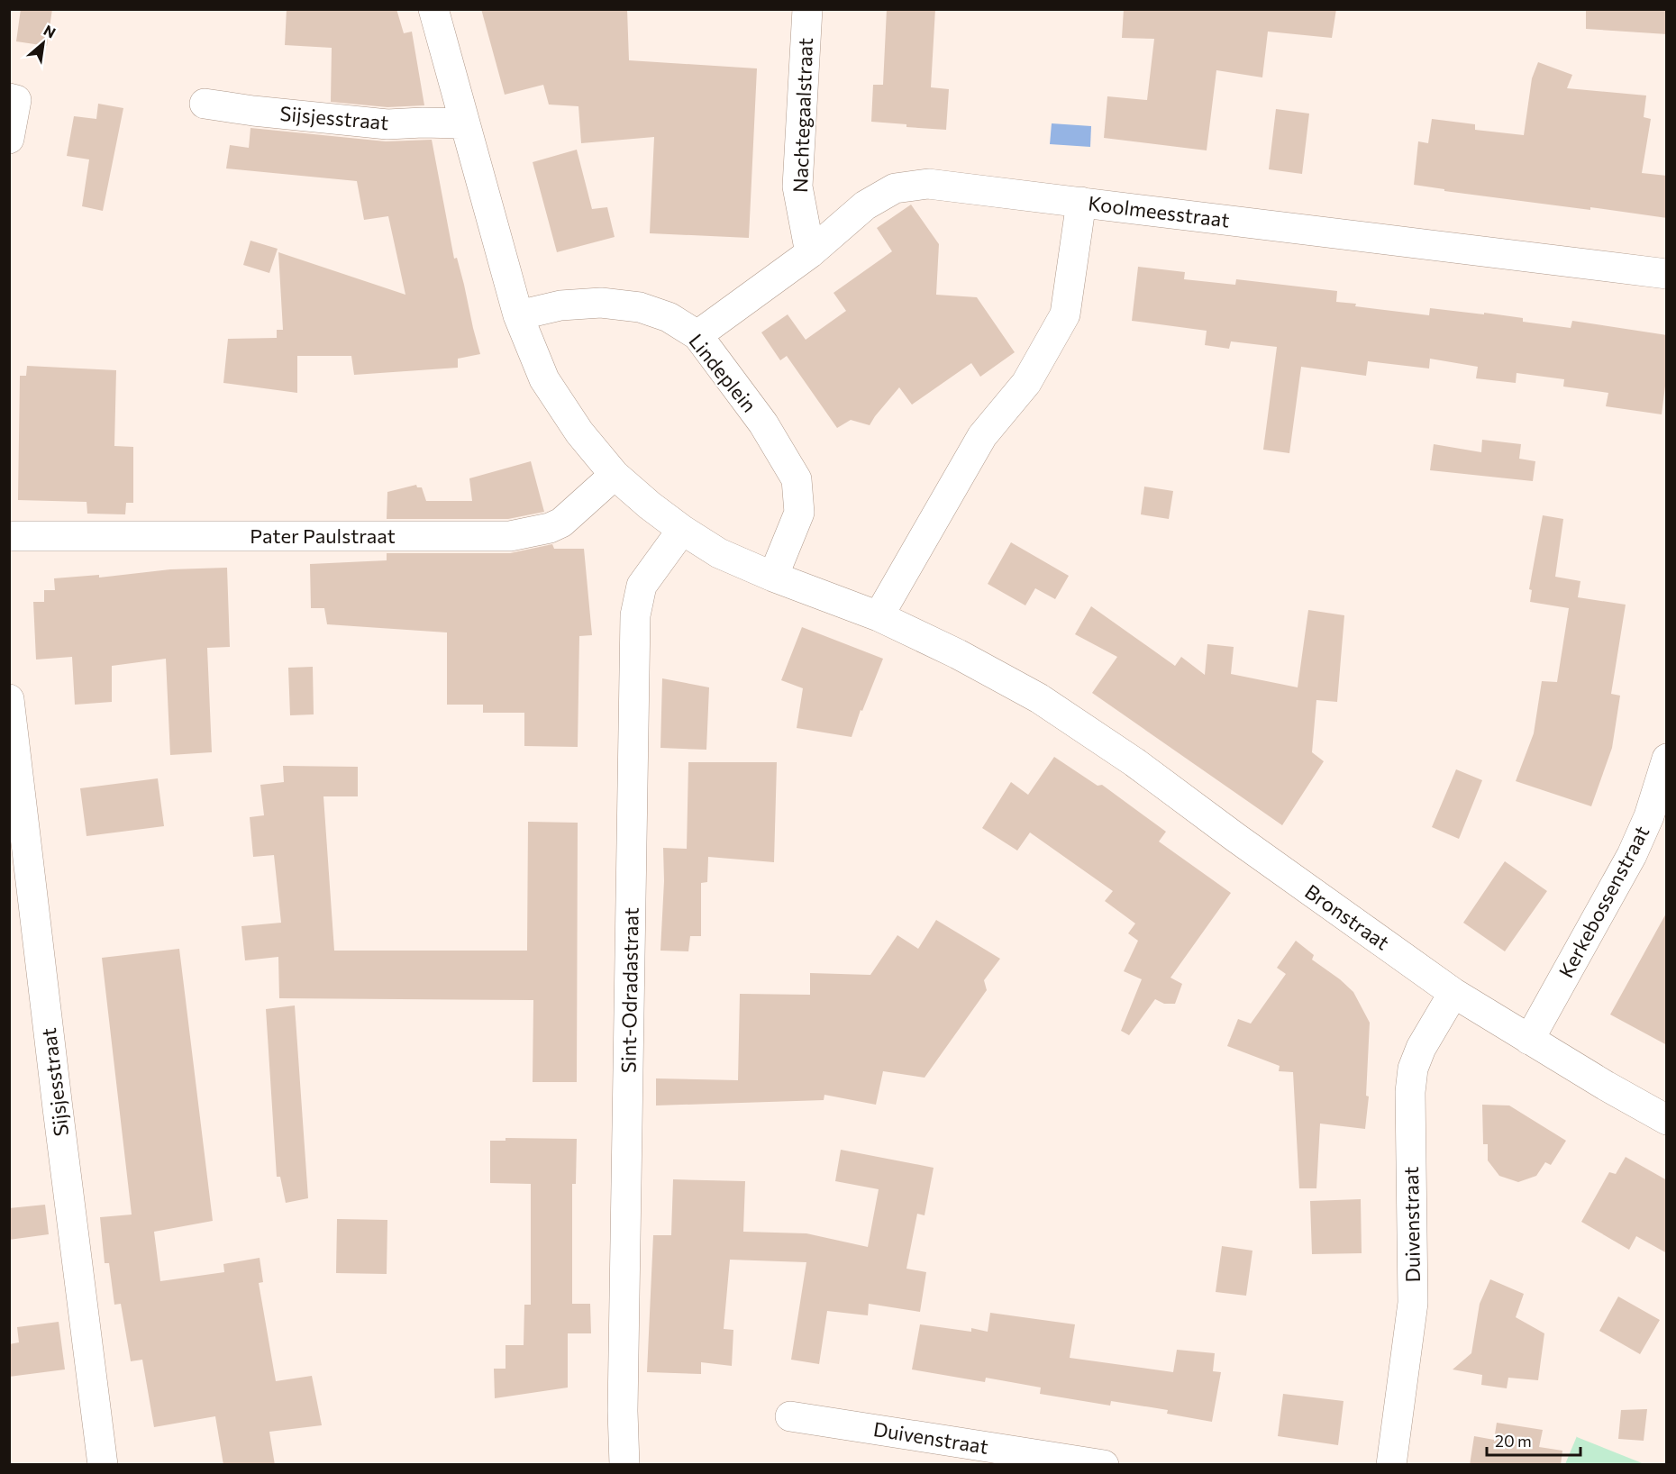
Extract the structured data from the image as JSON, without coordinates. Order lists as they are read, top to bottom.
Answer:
{
  "streets": {
    "street": [
      "Nachtegaalstraat",
      "Sijsjesstraat",
      "Koolmeesstraat",
      "Lindeplein",
      "Pater Paulstraat",
      "Kerkebossenstraat",
      "Bronstraat",
      "Sint-Odradastraat",
      "Duivenstraat"
    ]
  },
  "crossings": [
    ["Nachtegaalstraat", "Koolmeesstraat"],
    ["Koolmeesstraat", "Lindeplein"],
    ["Kerkebossenstraat", "Bronstraat"],
    ["Bronstraat", "Duivenstraat"]
  ],
  "scale_bar": "20 m",
  "north": "top right"
}
